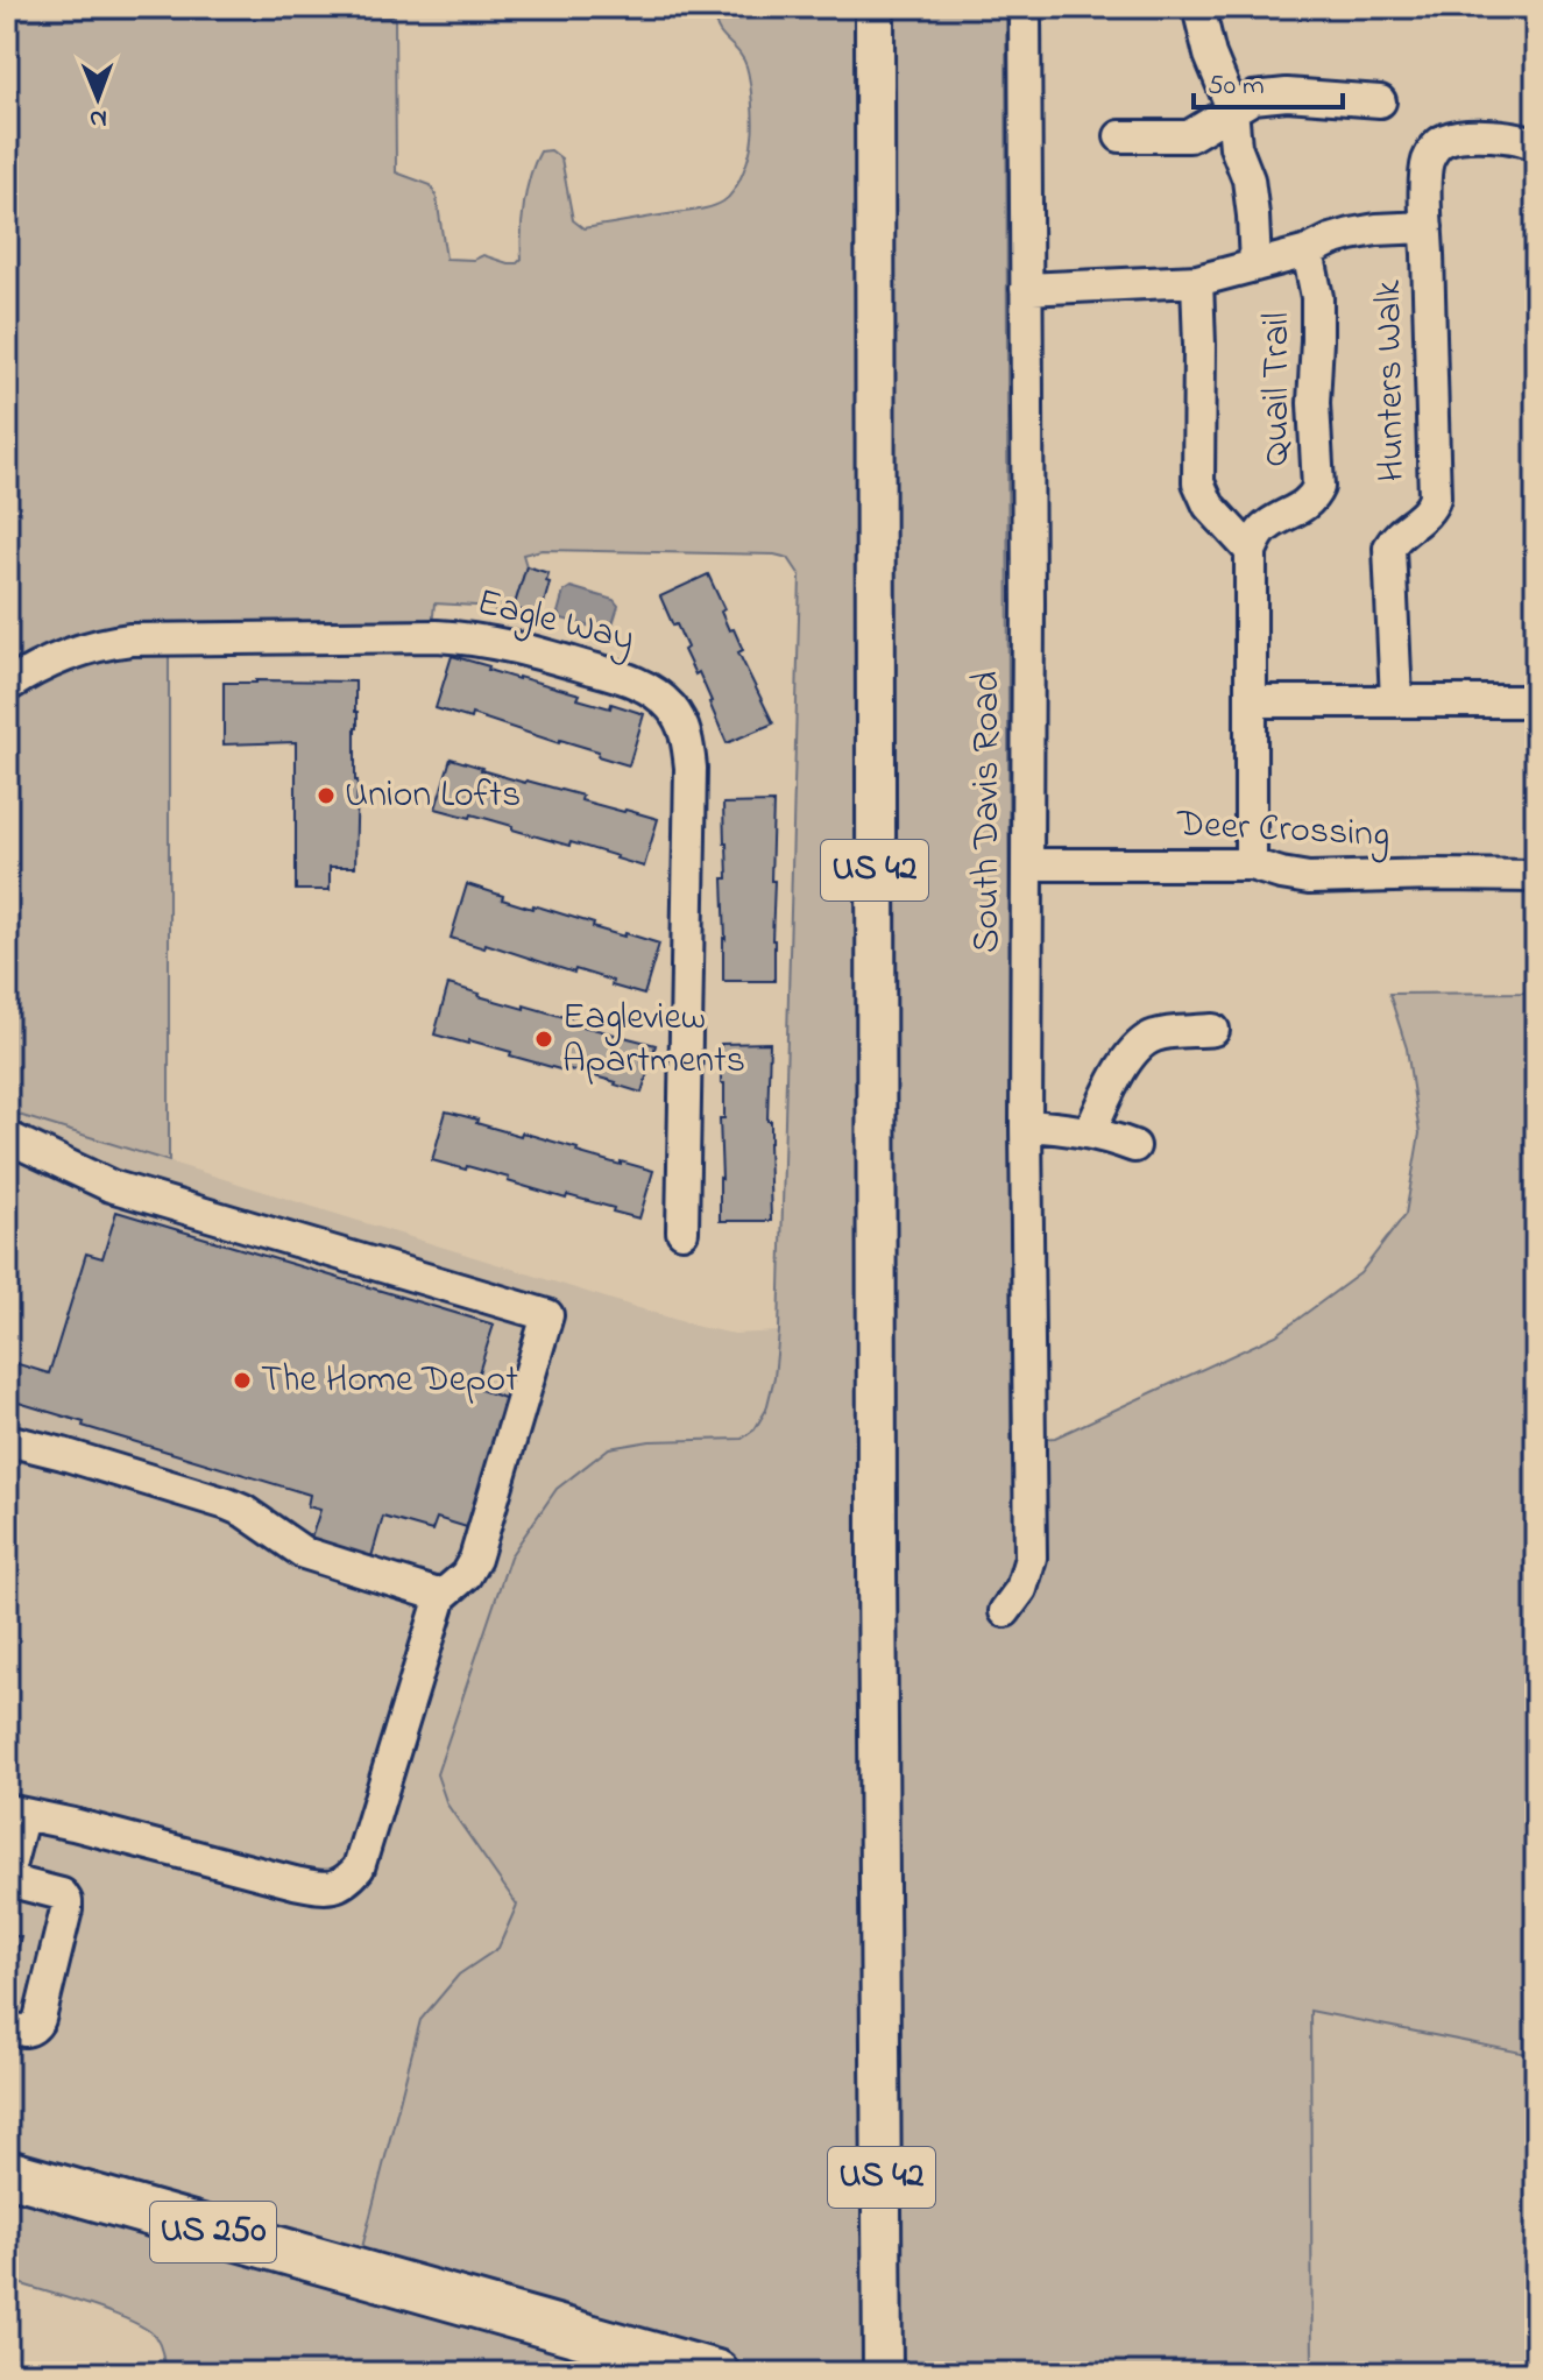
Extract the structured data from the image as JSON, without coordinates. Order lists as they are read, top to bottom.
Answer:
{
  "streets": {
    "highway": ["US 250"],
    "main road": ["US 42"],
    "street": [
      "Hunters Walk",
      "Quail Trail",
      "Eagle Way",
      "South Davis Road",
      "Deer Crossing"
    ]
  },
  "crossings": [
    ["South Davis Road", "Deer Crossing"]
  ],
  "places": ["Union Lofts", "Eagleview Apartments", "The Home Depot"],
  "scale_bar": "50 m",
  "north": "bottom"
}
